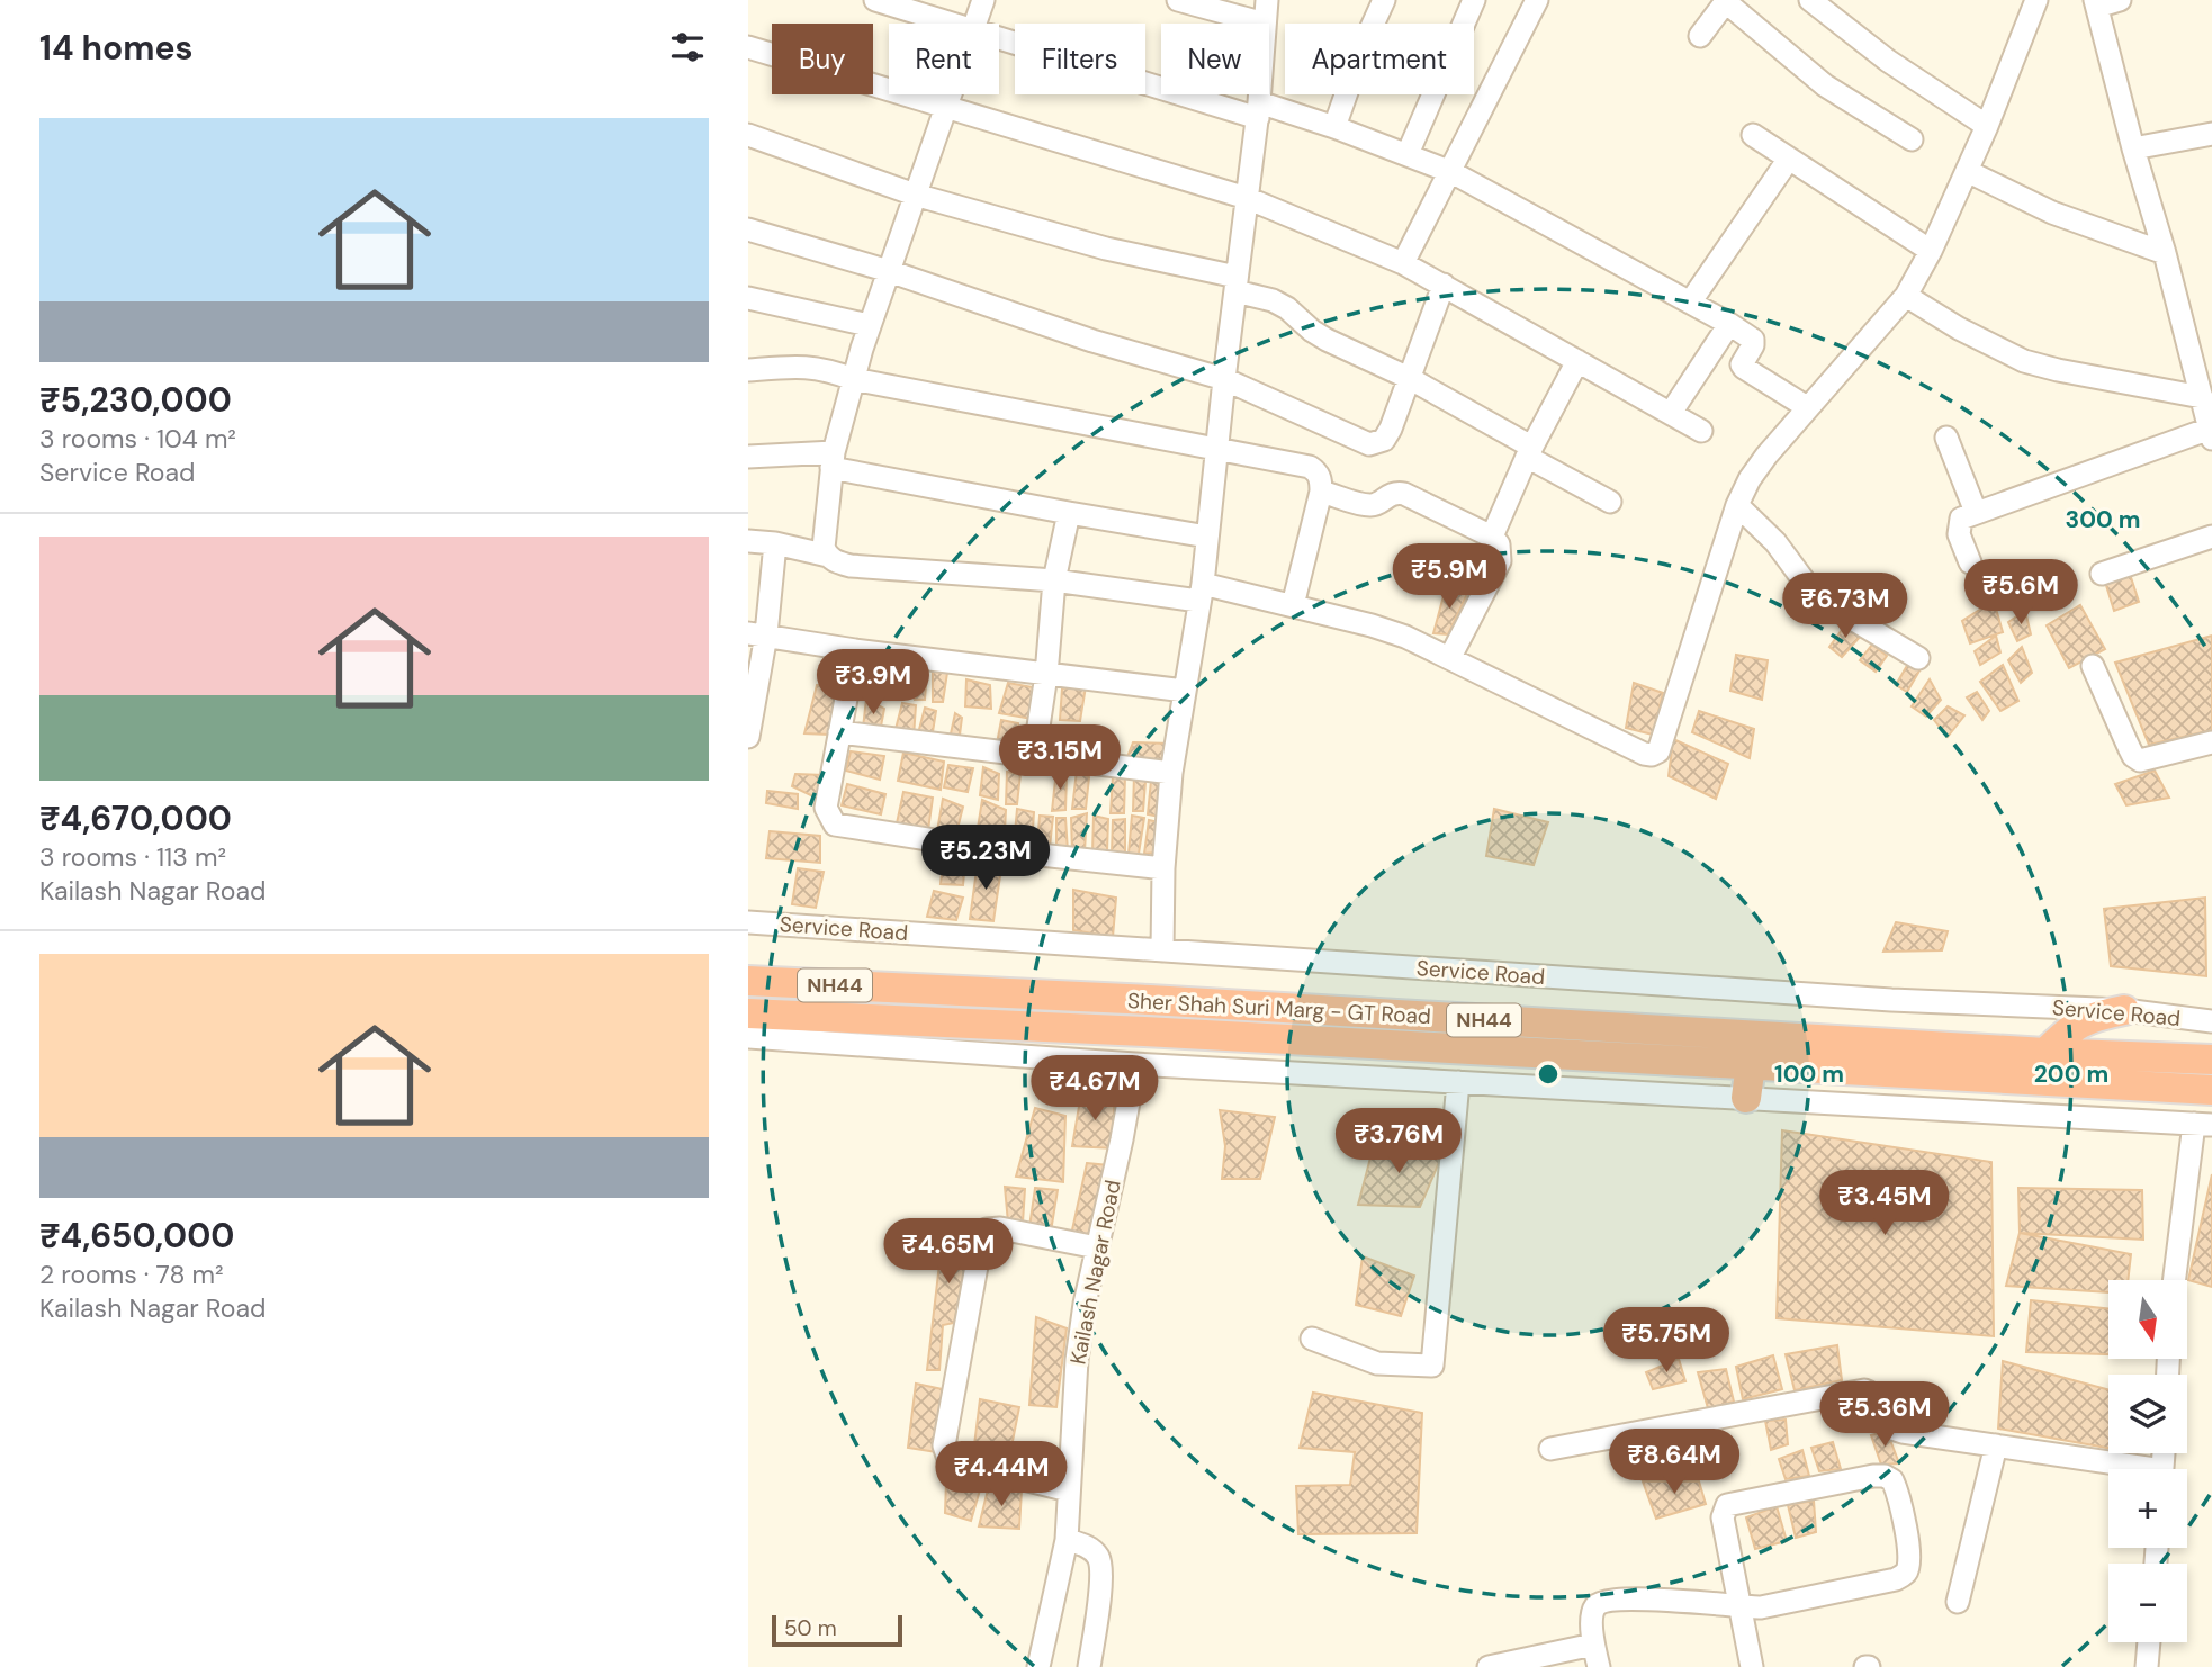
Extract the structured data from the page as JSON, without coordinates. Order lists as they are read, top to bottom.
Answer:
{
  "streets": {
    "highway": ["NH44", "Sher Shah Suri Marg - GT Road"],
    "street": ["Service Road", "Kailash Nagar Road"]
  },
  "crossings": [
    ["NH44", "Sher Shah Suri Marg - GT Road"]
  ],
  "scale_bar": "50 m",
  "north": "bottom",
  "page": {
    "heading": "14 homes",
    "chip": [
      "Buy",
      "Rent",
      "Filters",
      "New",
      "Apartment"
    ],
    "list": [
      {
        "name": "₹5,230,000",
        "note": "3 rooms · 104 m² · Service Road"
      },
      {
        "name": "₹4,670,000",
        "note": "3 rooms · 113 m² · Kailash Nagar Road"
      },
      {
        "name": "₹4,650,000",
        "note": "2 rooms · 78 m² · Kailash Nagar Road"
      }
    ],
    "price": [
      "₹5.9M",
      "₹5.6M",
      "₹6.73M",
      "₹3.9M",
      "₹3.15M",
      "₹5.23M",
      "₹4.67M",
      "₹3.76M",
      "₹3.45M",
      "₹4.65M",
      "₹5.75M",
      "₹5.36M",
      "₹8.64M",
      "₹4.44M"
    ],
    "map_buttons": ["+", "−"],
    "scale": "50 m"
  },
  "rings": ["300 m", "100 m", "200 m"]
}
